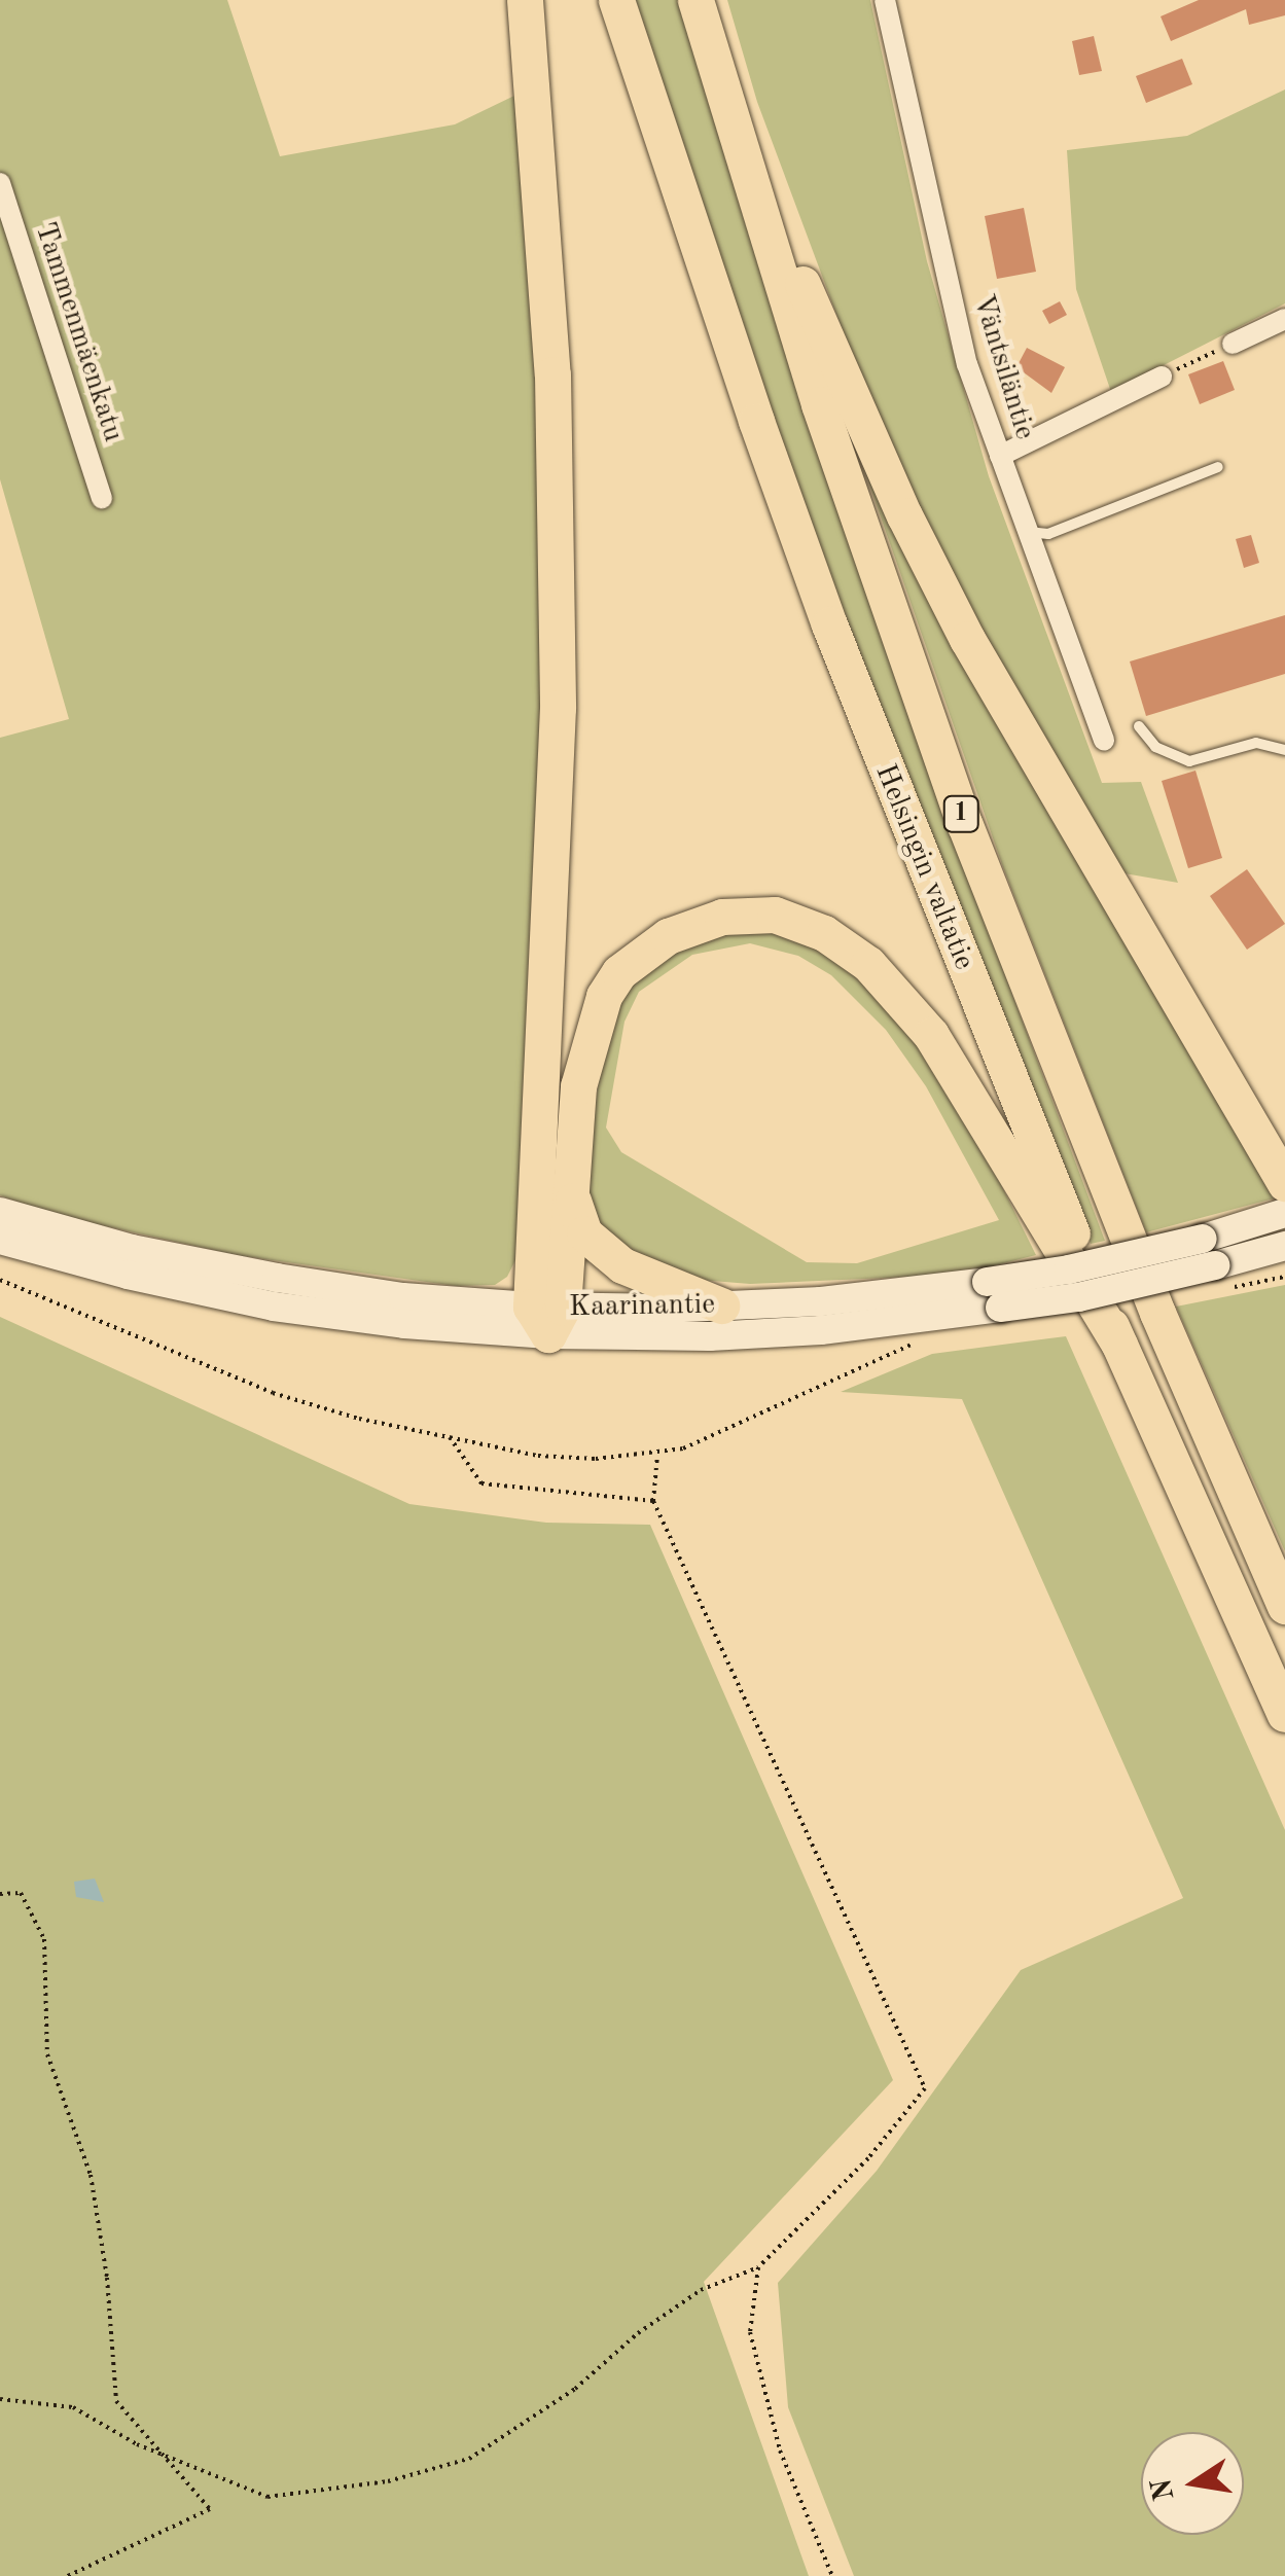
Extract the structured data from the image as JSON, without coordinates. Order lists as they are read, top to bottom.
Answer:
{
  "streets": {
    "highway": ["1", "Helsingin valtatie"],
    "main road": ["Kaarinantie"],
    "street": ["Tammenmäenkatu", "Väntsiläntie"]
  },
  "north": "left"
}
